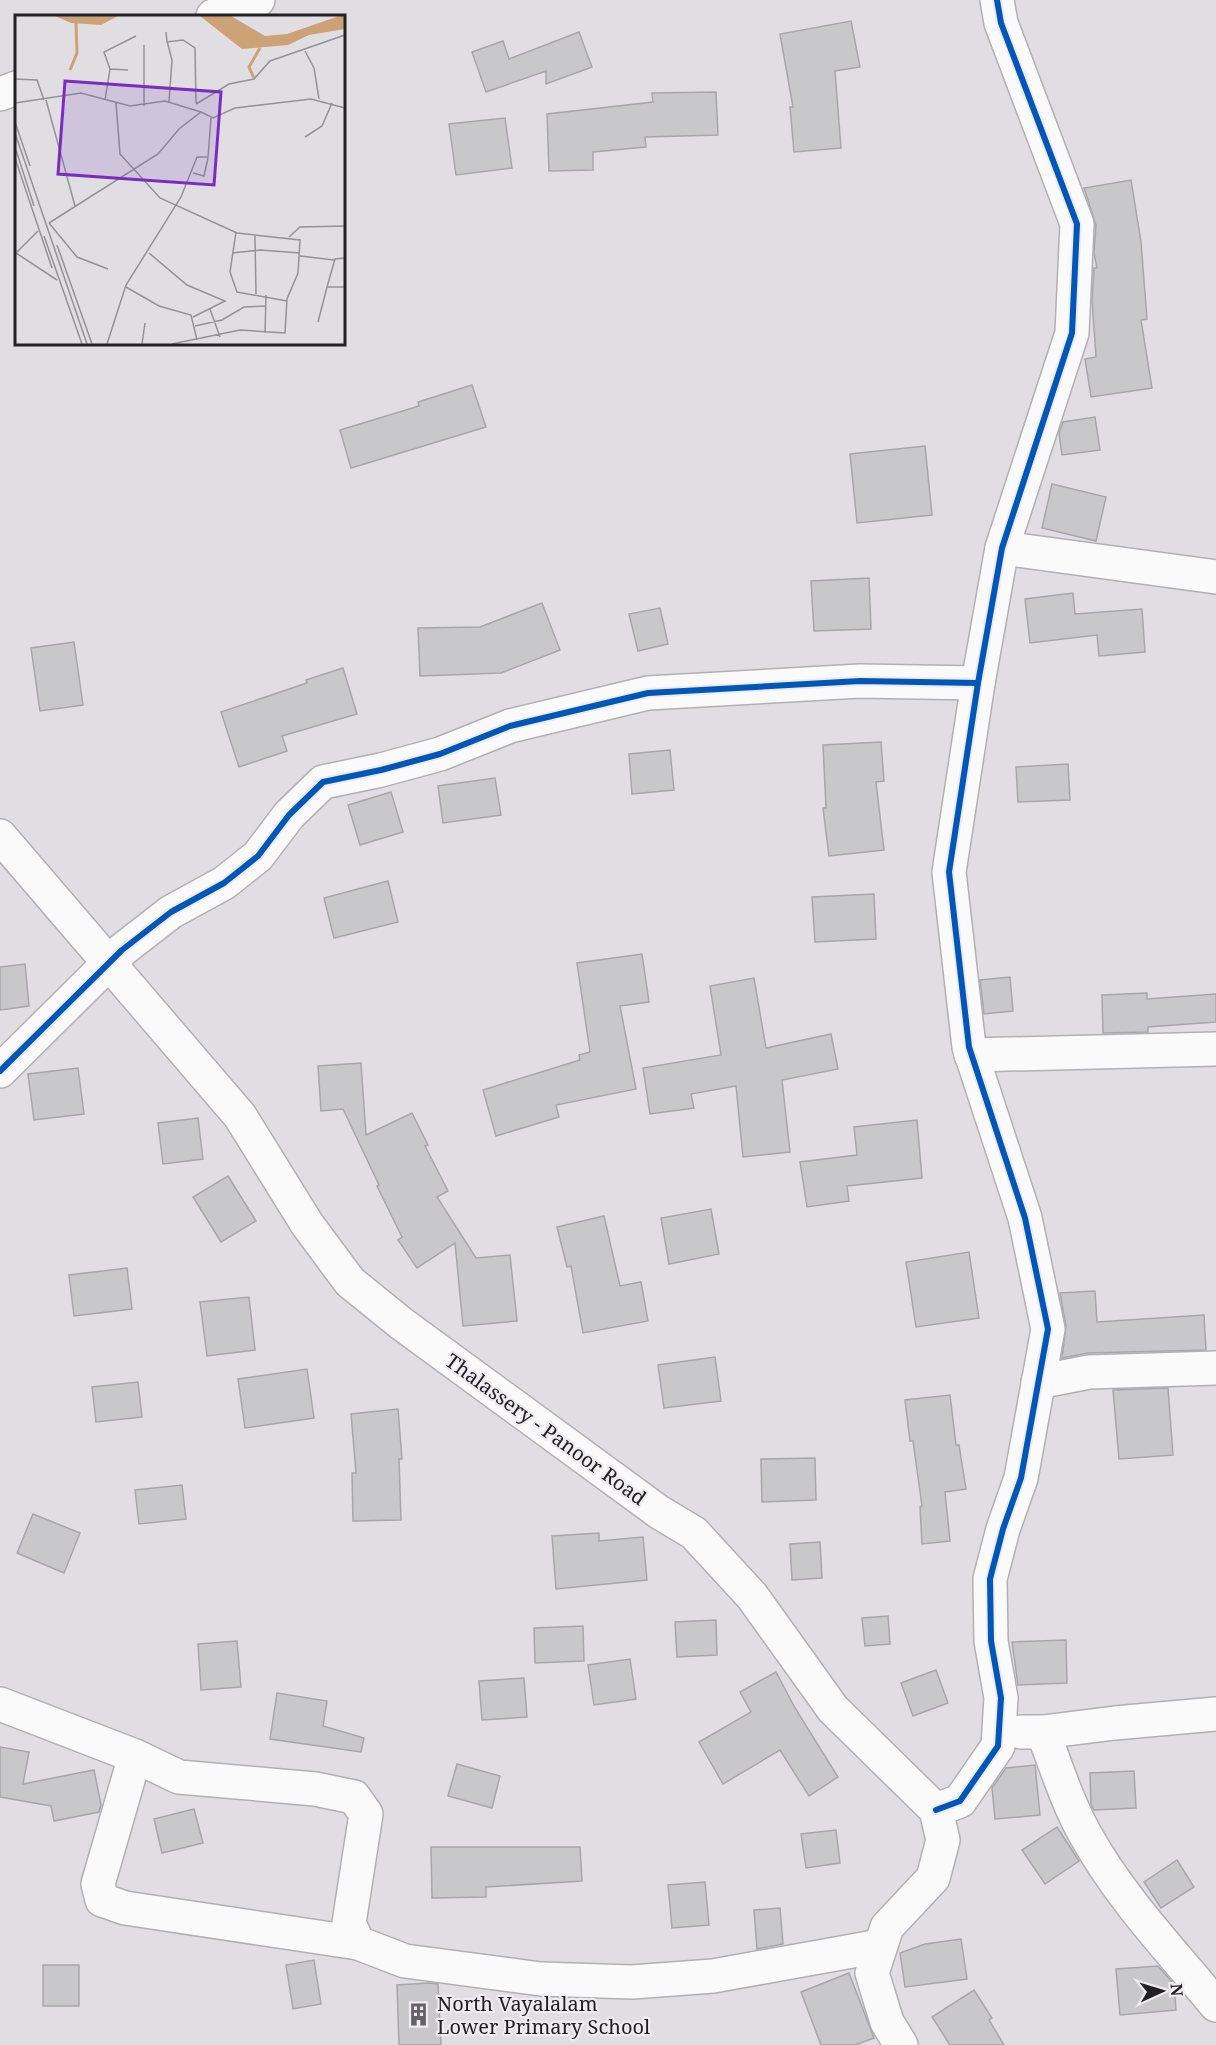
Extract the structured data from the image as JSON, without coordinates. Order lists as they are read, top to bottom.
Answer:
{
  "streets": {
    "street": ["Thalassery - Panoor Road"]
  },
  "places": {
    "building": ["North Vayalalam Lower Primary School"]
  },
  "north": "right"
}
